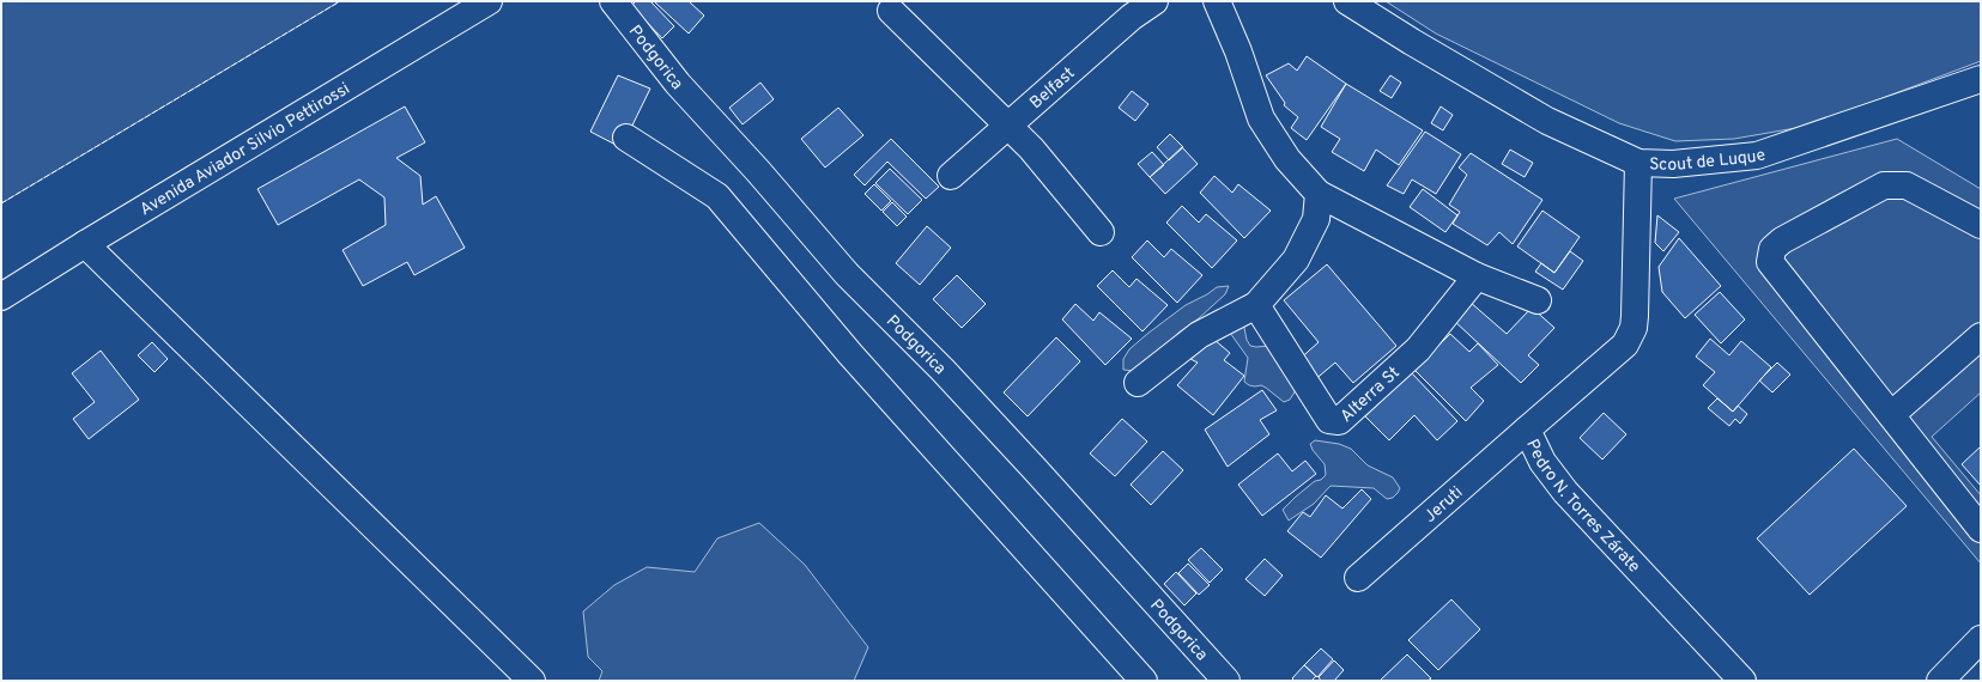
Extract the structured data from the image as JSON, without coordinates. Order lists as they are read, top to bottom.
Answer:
{
  "streets": {
    "street": [
      "Podgorica",
      "Belfast",
      "Avenida Aviador Silvio Pettirossi",
      "Scout de Luque",
      "Alterra St",
      "Jeruti",
      "Pedro N. Torres Zárate"
    ]
  },
  "crossings": [
    ["Scout de Luque", "Pedro N. Torres Zárate"],
    ["Jeruti", "Pedro N. Torres Zárate"]
  ]
}
